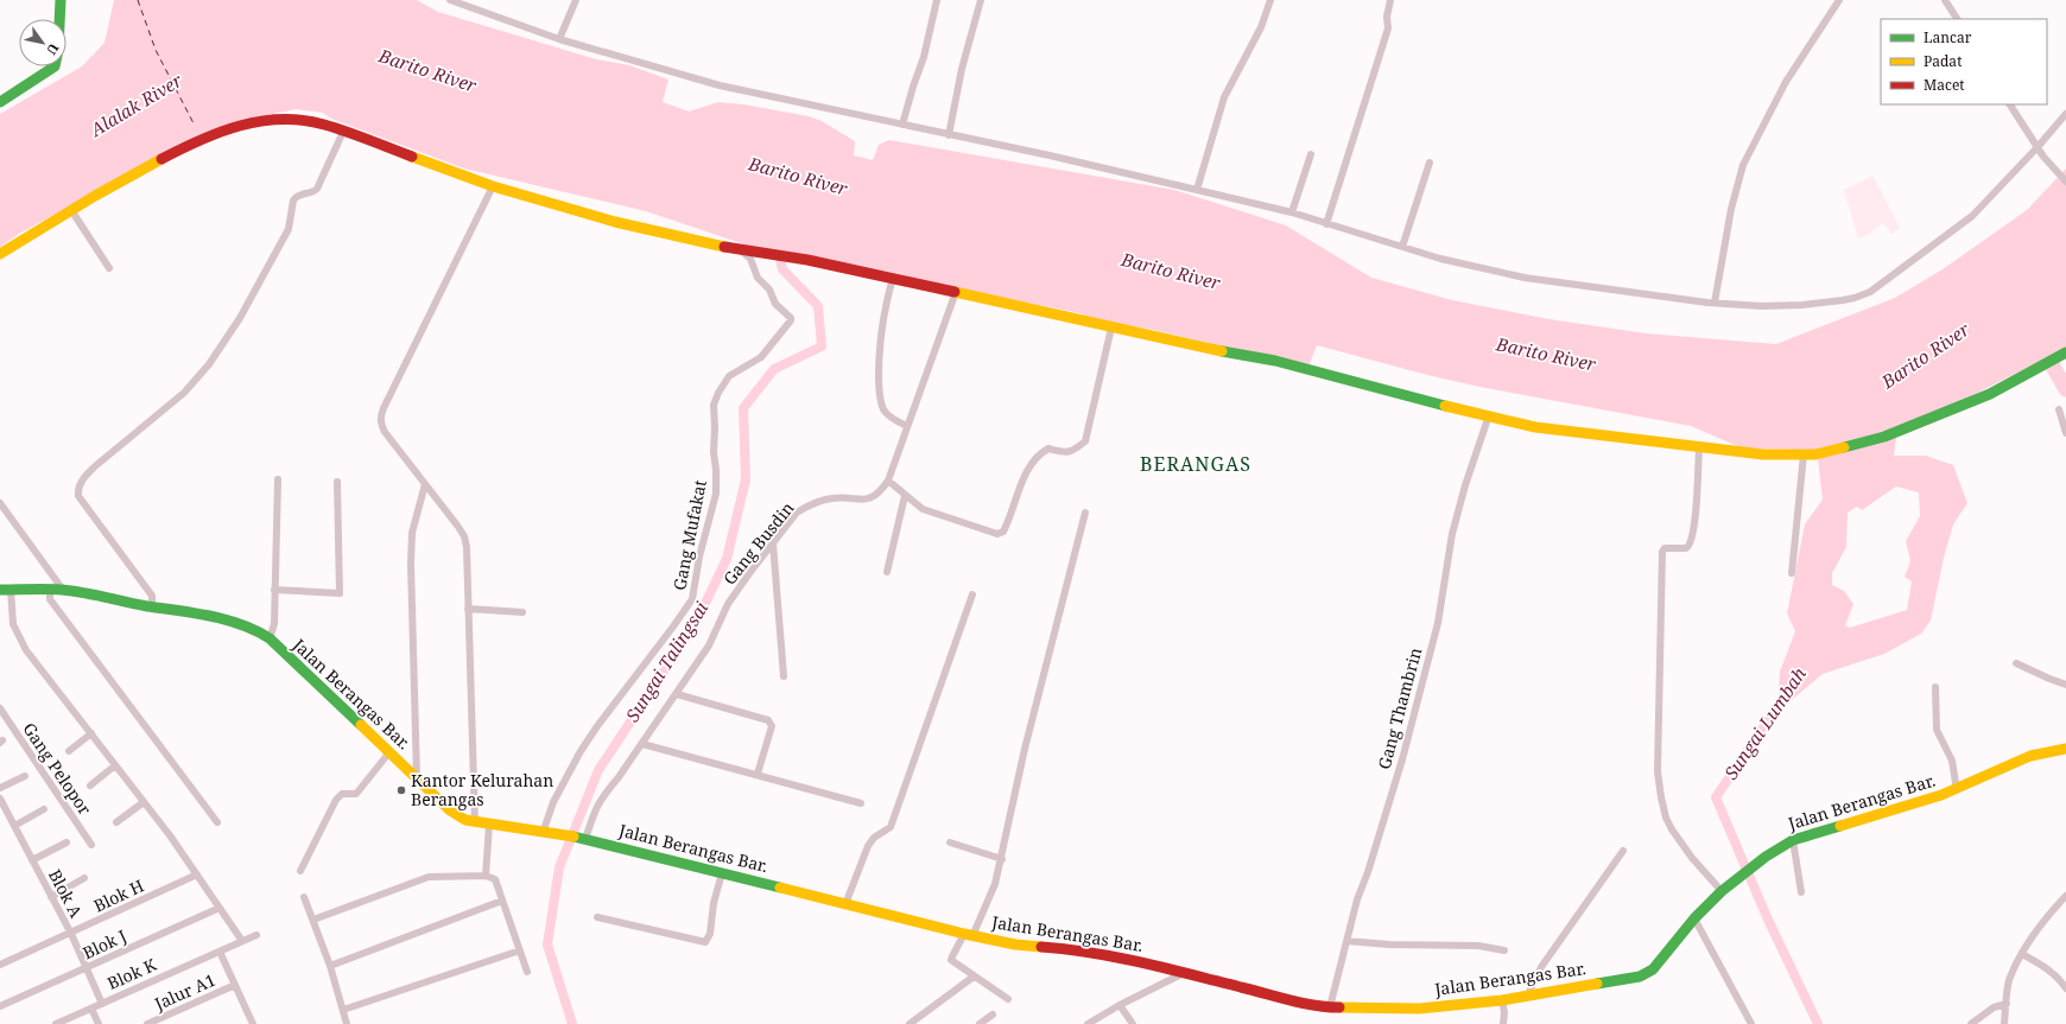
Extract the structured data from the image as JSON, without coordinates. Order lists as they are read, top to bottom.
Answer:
{
  "streets": {
    "street": [
      "Gang Mufakat",
      "Gang Busdin",
      "Jalan Berangas Bar.",
      "Gang Thambrin",
      "Gang Pelopor",
      "Blok A",
      "Blok H",
      "Blok J",
      "Blok K",
      "Jalur A1"
    ]
  },
  "crossings": [
    ["Gang Mufakat", "Jalan Berangas Bar."],
    ["Gang Busdin", "Jalan Berangas Bar."],
    ["Jalan Berangas Bar.", "Gang Thambrin"],
    ["Blok A", "Blok H"],
    ["Blok A", "Blok J"],
    ["Blok A", "Blok K"]
  ],
  "districts": ["BERANGAS"],
  "water": [
    "Barito River",
    "Alalak River",
    "Sungai Talingsai",
    "Sungai Lumbah"
  ],
  "places": ["Kantor Kelurahan Berangas"],
  "legend": ["Lancar", "Padat", "Macet"],
  "north": "bottom right"
}
